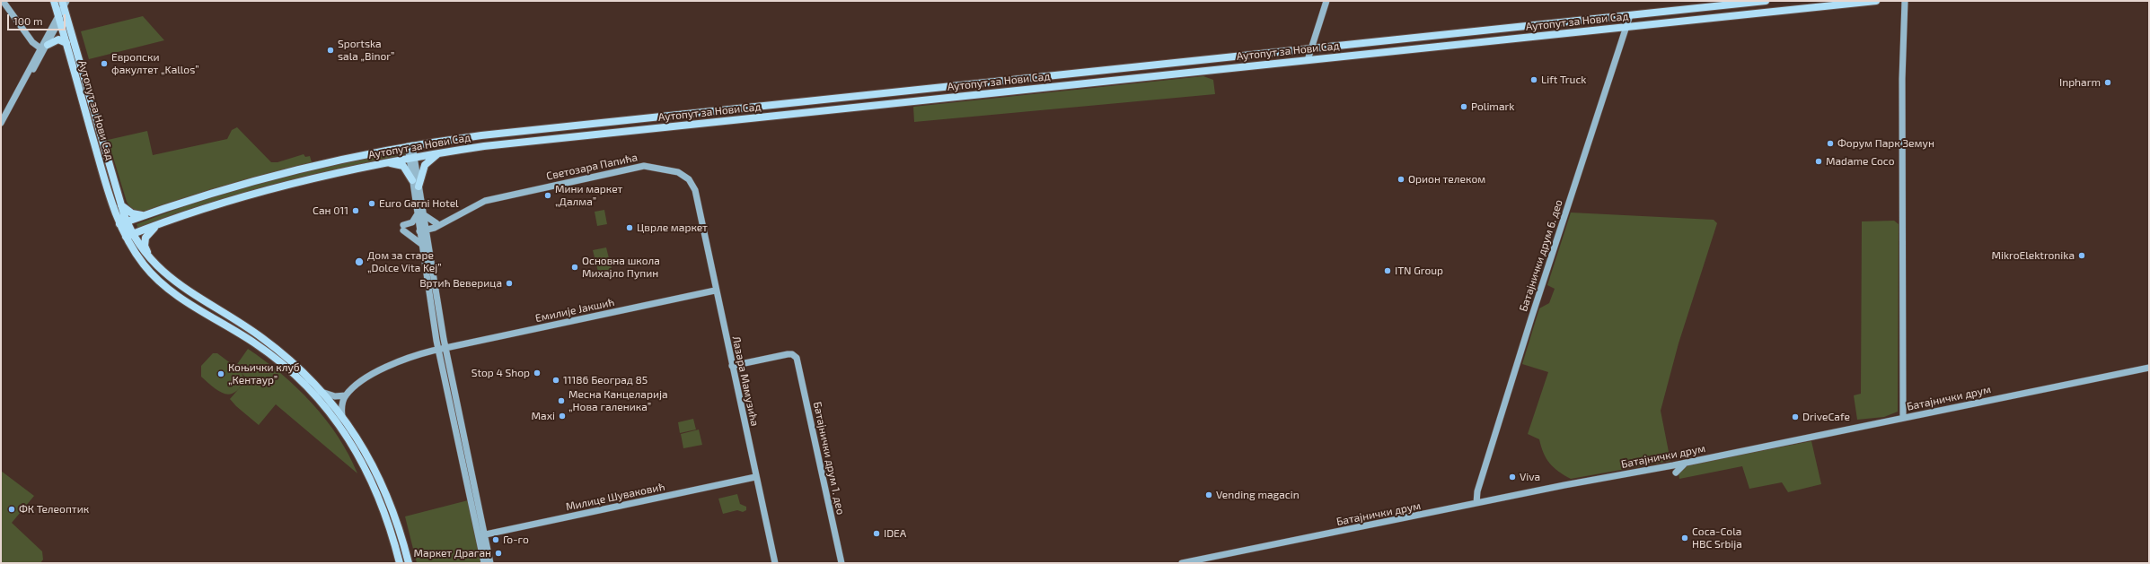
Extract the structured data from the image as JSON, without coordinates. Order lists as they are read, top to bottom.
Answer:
{
  "streets": {
    "main road": ["Аутопут за Нови Сад"],
    "street": [
      "Светозара Папића",
      "Батајнички друм 6. део",
      "Емилије Јакшић",
      "Лазара Мамузића",
      "Батајнички друм",
      "Батајнички друм 1. део",
      "Милице Шуваковић"
    ]
  },
  "crossings": [
    ["Аутопут за Нови Сад", "Батајнички друм 6. део"],
    ["Светозара Папића", "Емилије Јакшић"],
    ["Светозара Папића", "Лазара Мамузића"],
    ["Батајнички друм 6. део", "Батајнички друм"],
    ["Емилије Јакшић", "Лазара Мамузића"],
    ["Лазара Мамузића", "Батајнички друм 1. део"],
    ["Лазара Мамузића", "Милице Шуваковић"]
  ],
  "places": [
    "Sportska sala „Binor”",
    "Европски факултет „Kallos”",
    "Lift Truck",
    "Inpharm",
    "Polimark",
    "Форум Парк Земун",
    "Madame Coco",
    "Орион телеком",
    "Мини маркет „Далма”",
    "Euro Garni Hotel",
    "Сан 011",
    "Цврле маркет",
    "MikroElektronika",
    "Дом за старе „Dolce Vita Kej”",
    "Основна школа Михајло Пупин",
    "ITN Group",
    "Вртић Веверица",
    "Stop 4 Shop",
    "Коњички клуб „Кентаур”",
    "11186 Београд 85",
    "Месна Канцеларија „Нова галеника”",
    "Maxi",
    "DriveCafe",
    "Viva",
    "Vending magacin",
    "ФК Телеоптик",
    "IDEA",
    "Coca-Cola HBC Srbija",
    "Го-го",
    "Маркет Драган"
  ],
  "scale_bar": "100 m"
}
